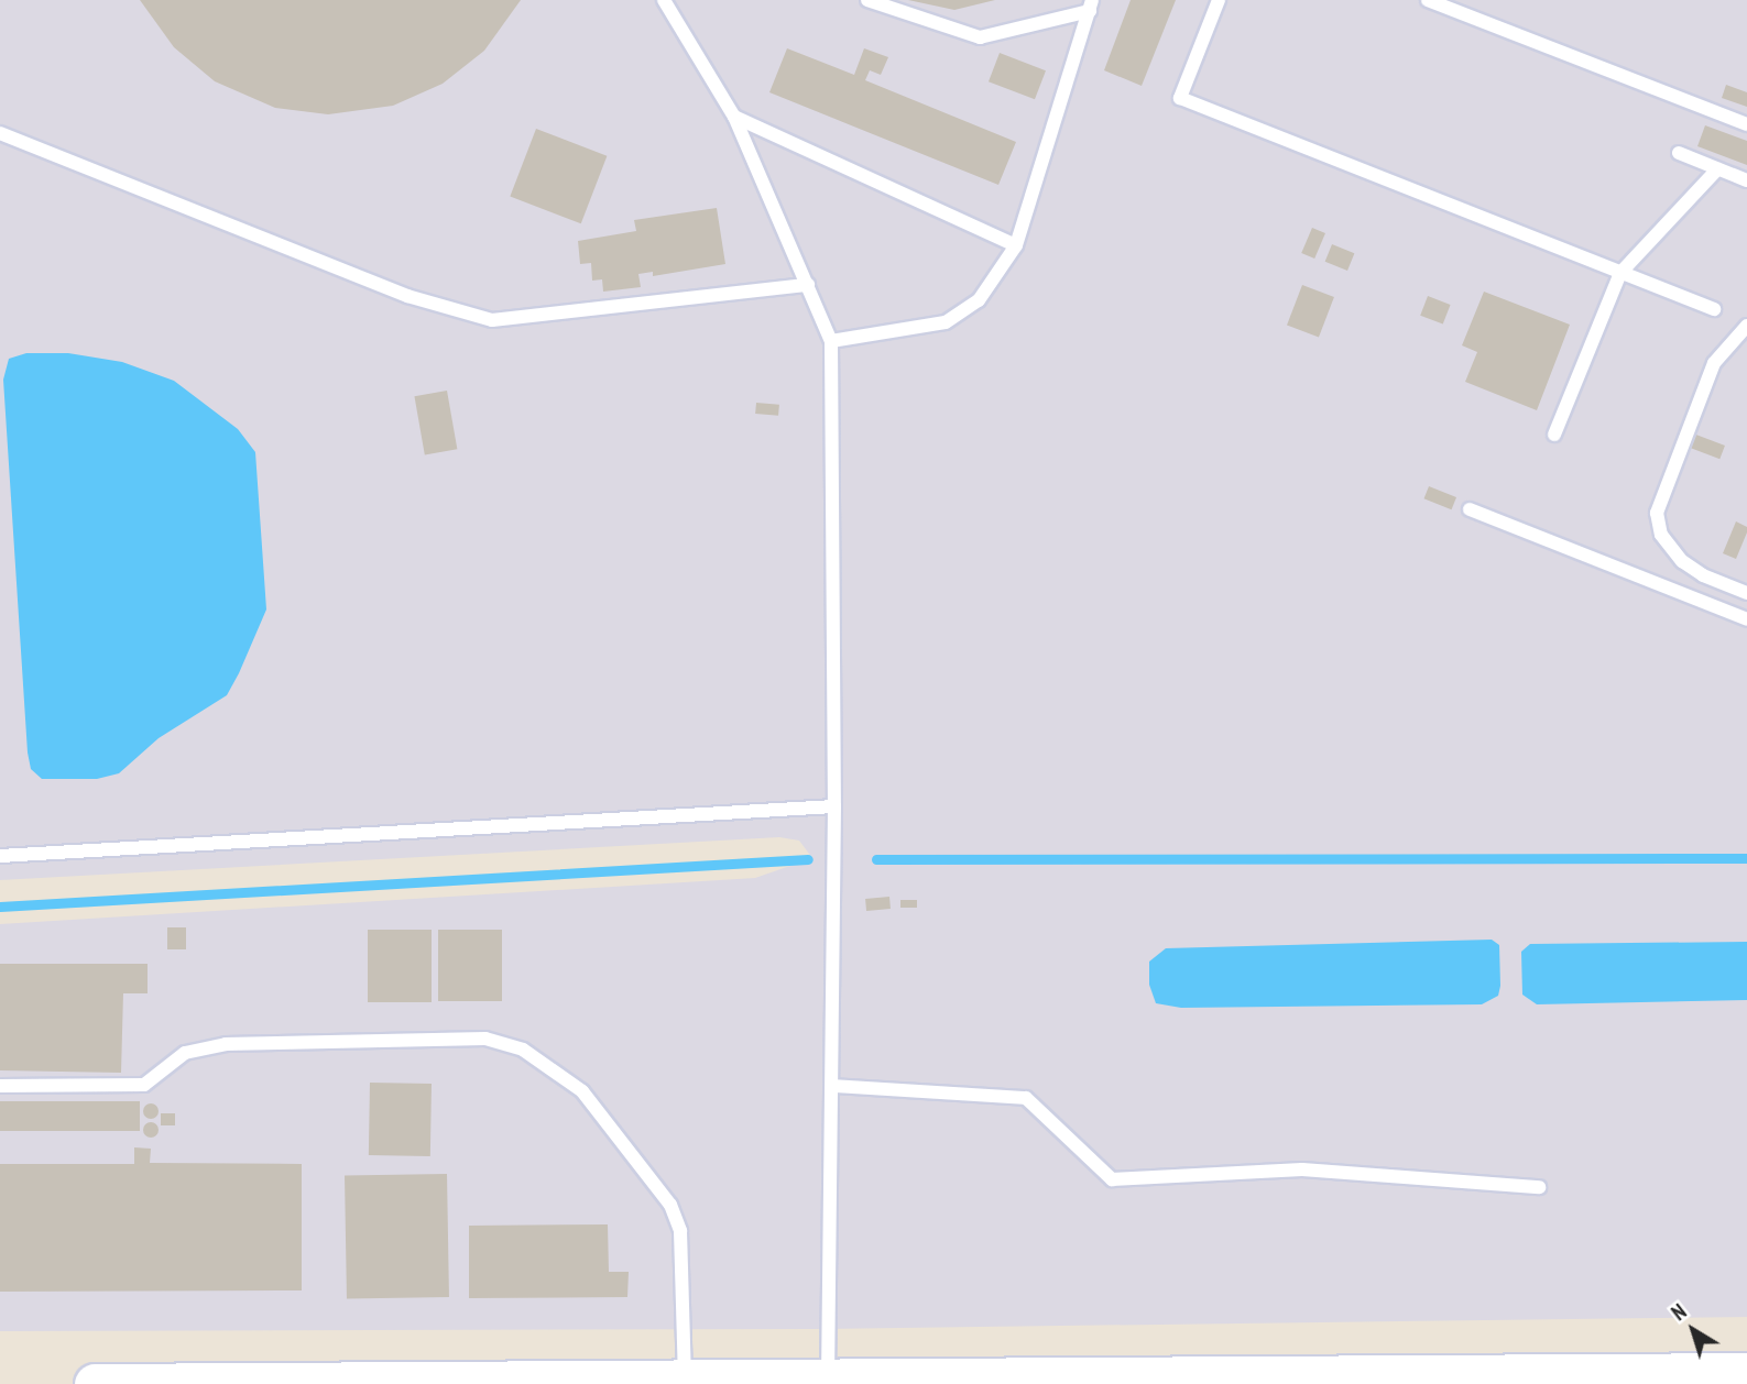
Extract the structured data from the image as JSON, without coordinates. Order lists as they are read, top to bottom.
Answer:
{
  "north": "top left"
}
